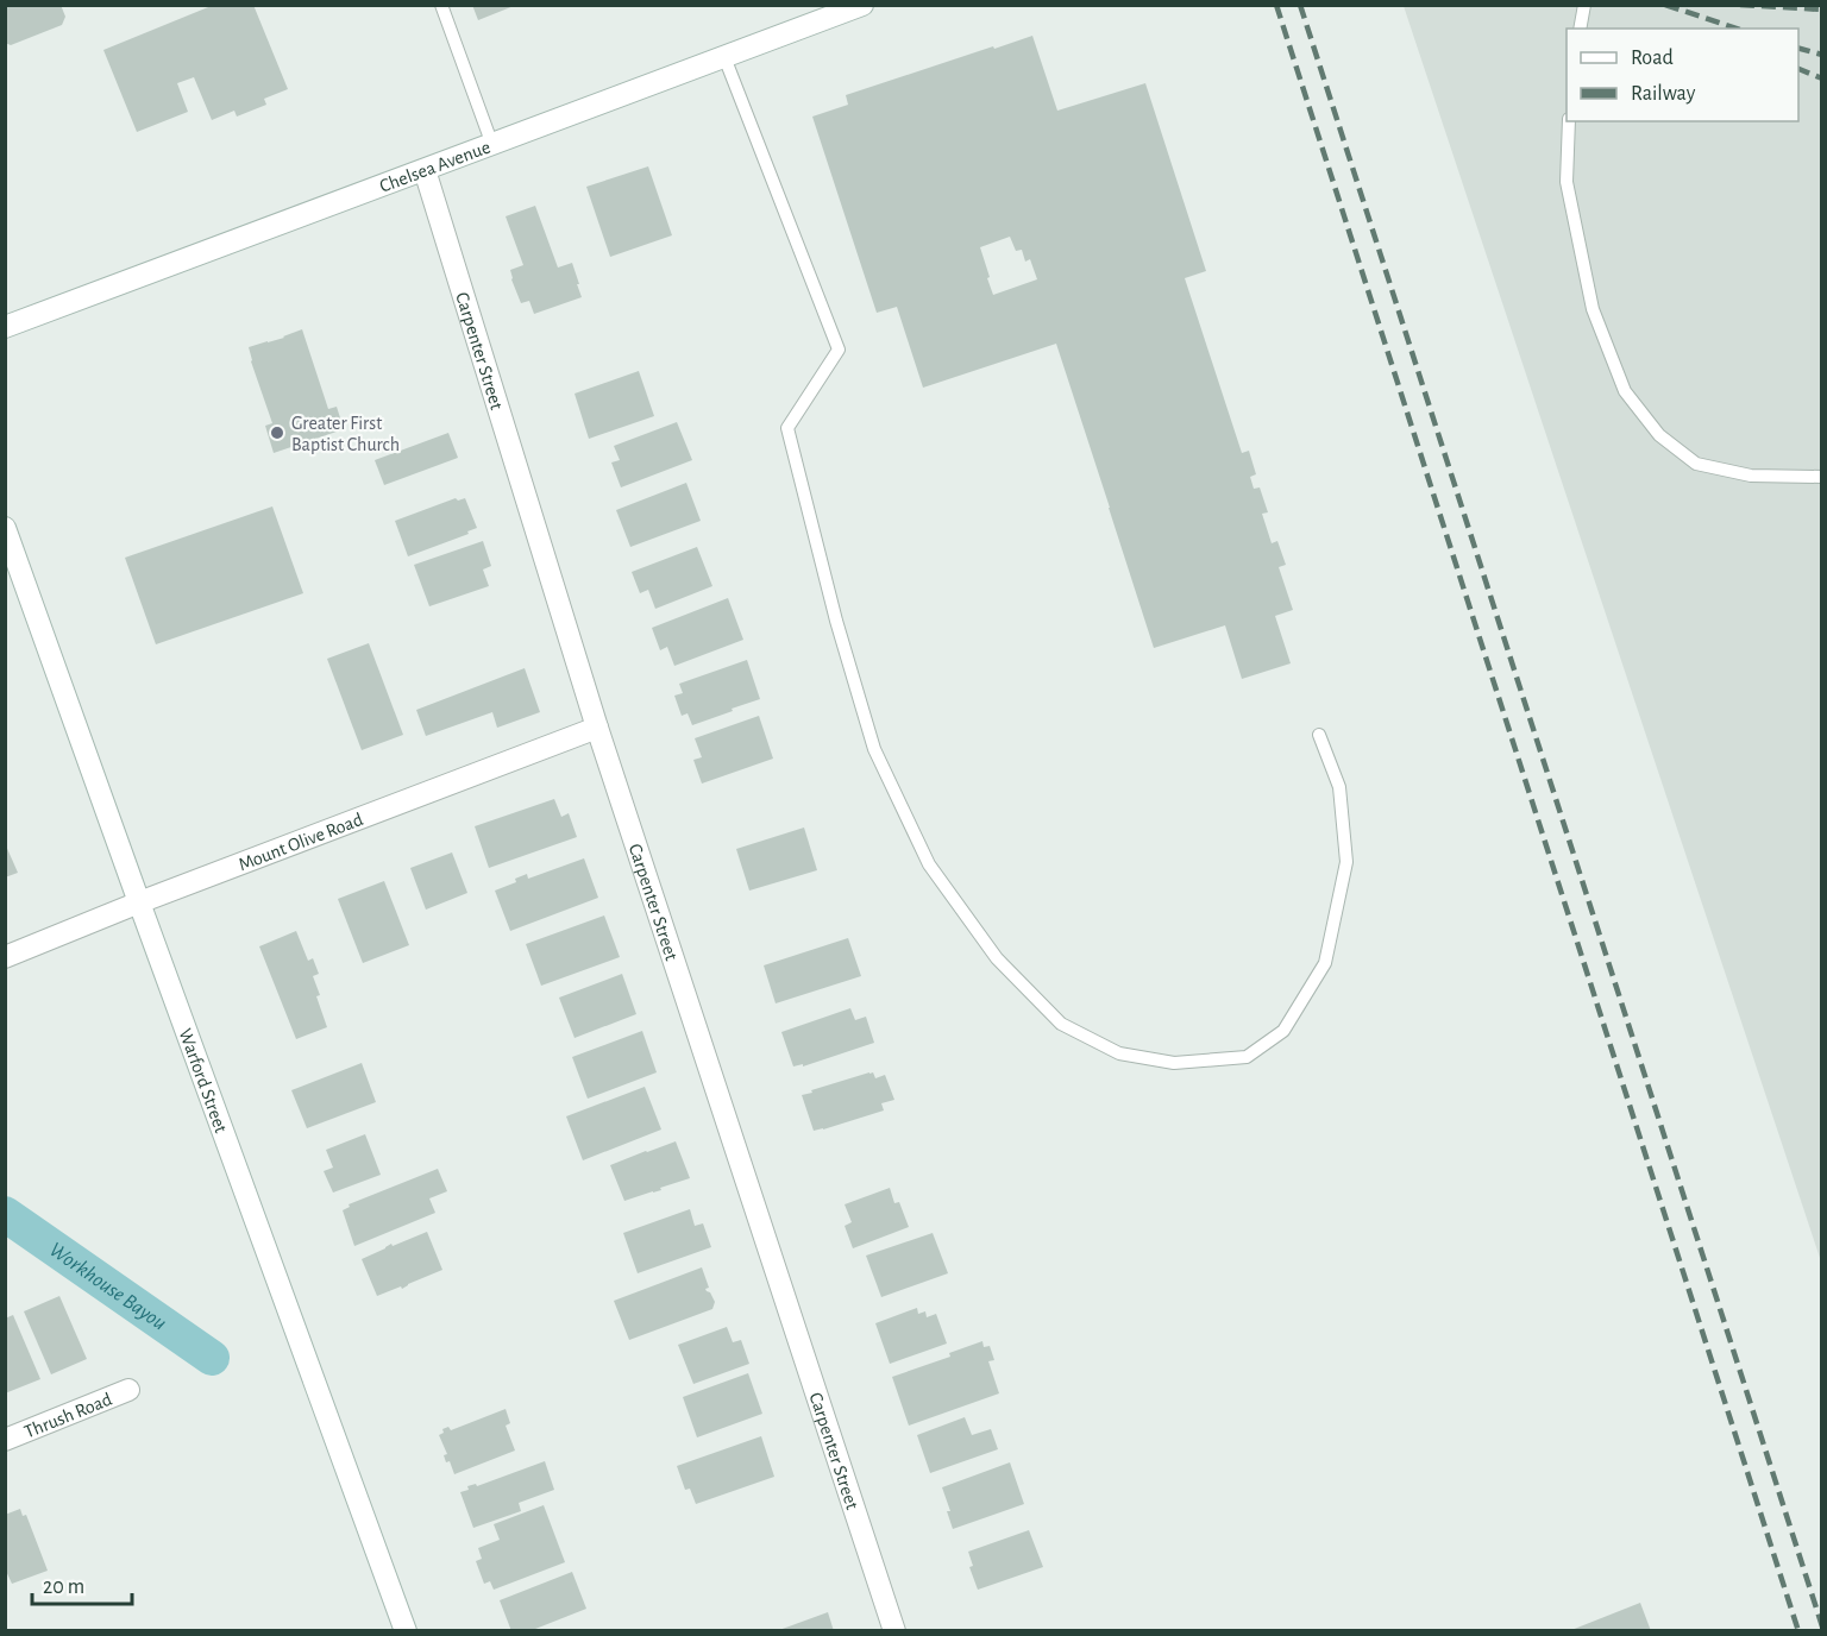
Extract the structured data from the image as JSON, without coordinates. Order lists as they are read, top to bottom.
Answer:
{
  "streets": {
    "street": [
      "Chelsea Avenue",
      "Carpenter Street",
      "Mount Olive Road",
      "Warford Street",
      "Thrush Road"
    ]
  },
  "crossings": [
    ["Chelsea Avenue", "Carpenter Street"],
    ["Carpenter Street", "Mount Olive Road"],
    ["Mount Olive Road", "Warford Street"]
  ],
  "water": ["Workhouse Bayou"],
  "places": ["Greater First Baptist Church"],
  "legend": ["Road", "Railway"],
  "scale_bar": "20 m"
}
